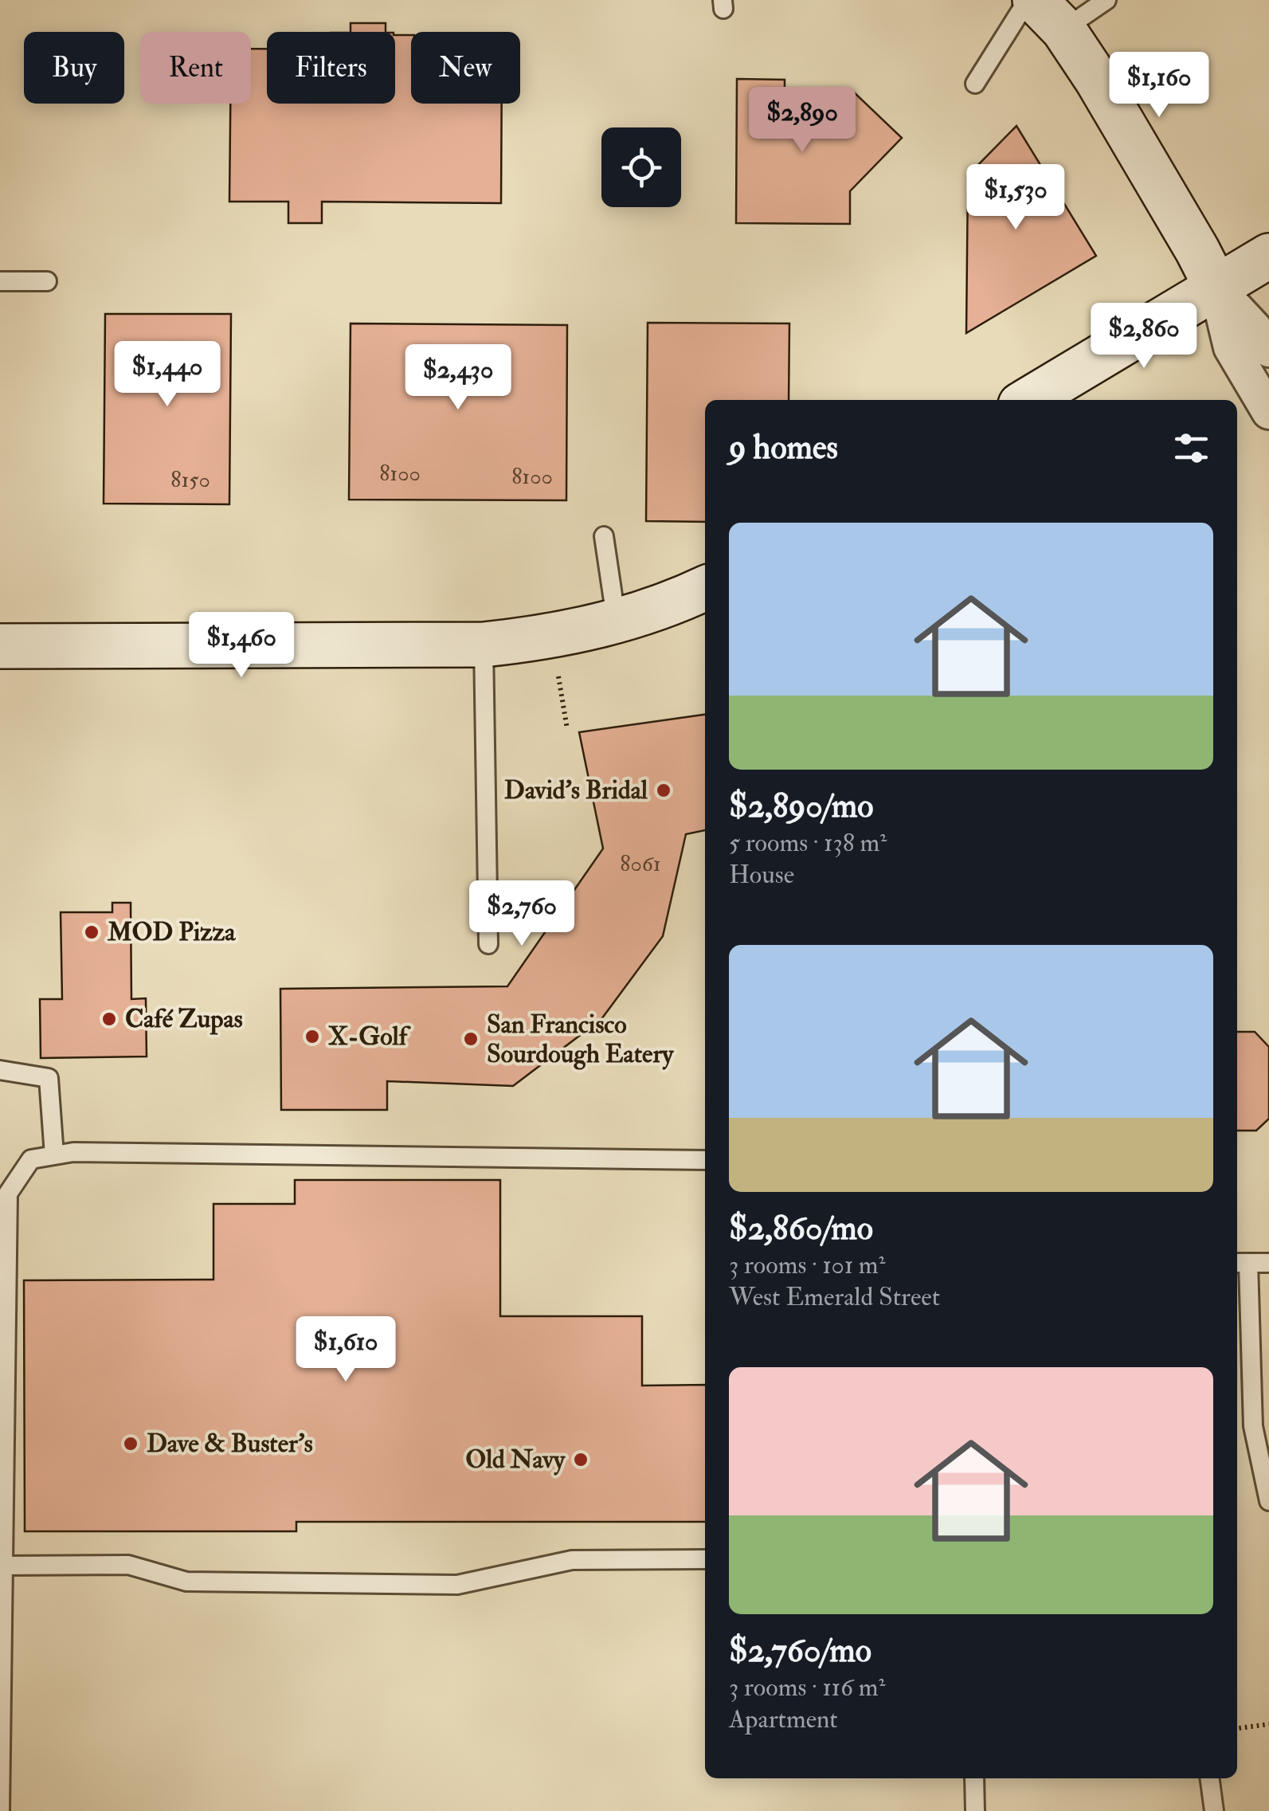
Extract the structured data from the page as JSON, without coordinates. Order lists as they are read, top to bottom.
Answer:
{
  "places": [
    "David's Bridal",
    "MOD Pizza",
    "Café Zupas",
    "X-Golf",
    "San Francisco Sourdough Eatery",
    "Dave & Buster's",
    "Old Navy"
  ],
  "house_numbers": [
    "8100",
    "8100",
    "8150",
    "8061"
  ],
  "page": {
    "chip": [
      "Buy",
      "Rent",
      "Filters",
      "New"
    ],
    "price": [
      "$1,160",
      "$2,890",
      "$1,530",
      "$2,860",
      "$1,440",
      "$2,430",
      "$1,460",
      "$2,760",
      "$1,610"
    ],
    "heading": "9 homes",
    "list": [
      {
        "name": "$2,890/mo",
        "note": "5 rooms · 138 m² · House"
      },
      {
        "name": "$2,860/mo",
        "note": "3 rooms · 101 m² · West Emerald Street"
      },
      {
        "name": "$2,760/mo",
        "note": "3 rooms · 116 m² · Apartment"
      }
    ]
  }
}
